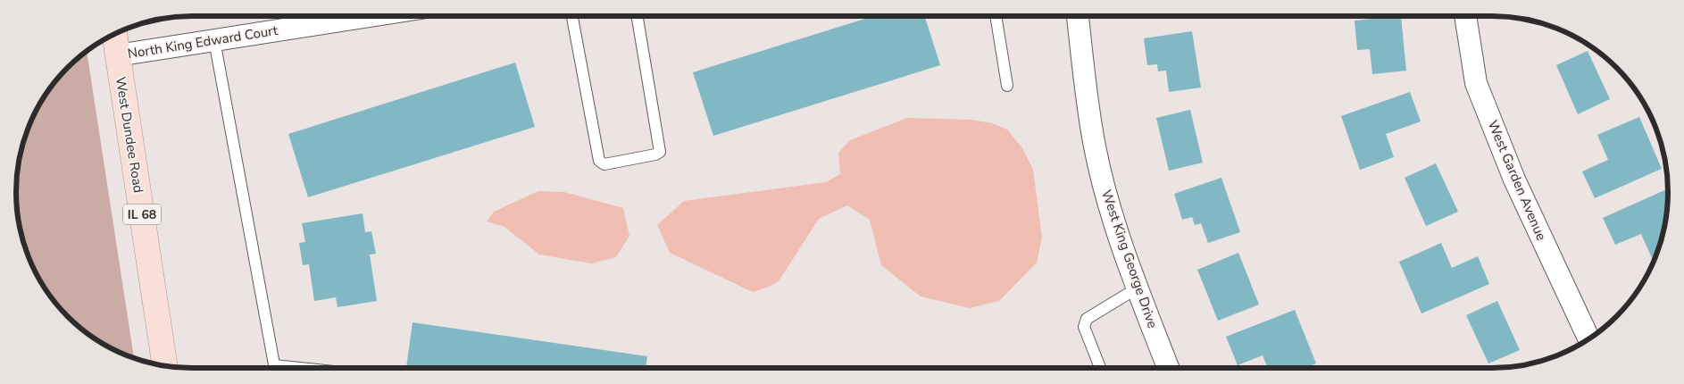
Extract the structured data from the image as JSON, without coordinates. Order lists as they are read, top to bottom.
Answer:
{
  "streets": {
    "main road": ["West Dundee Road", "IL 68"],
    "street": ["North King Edward Court", "West Garden Avenue", "West King George Drive"]
  },
  "crossings": [
    ["North King Edward Court", "West Dundee Road"]
  ]
}
